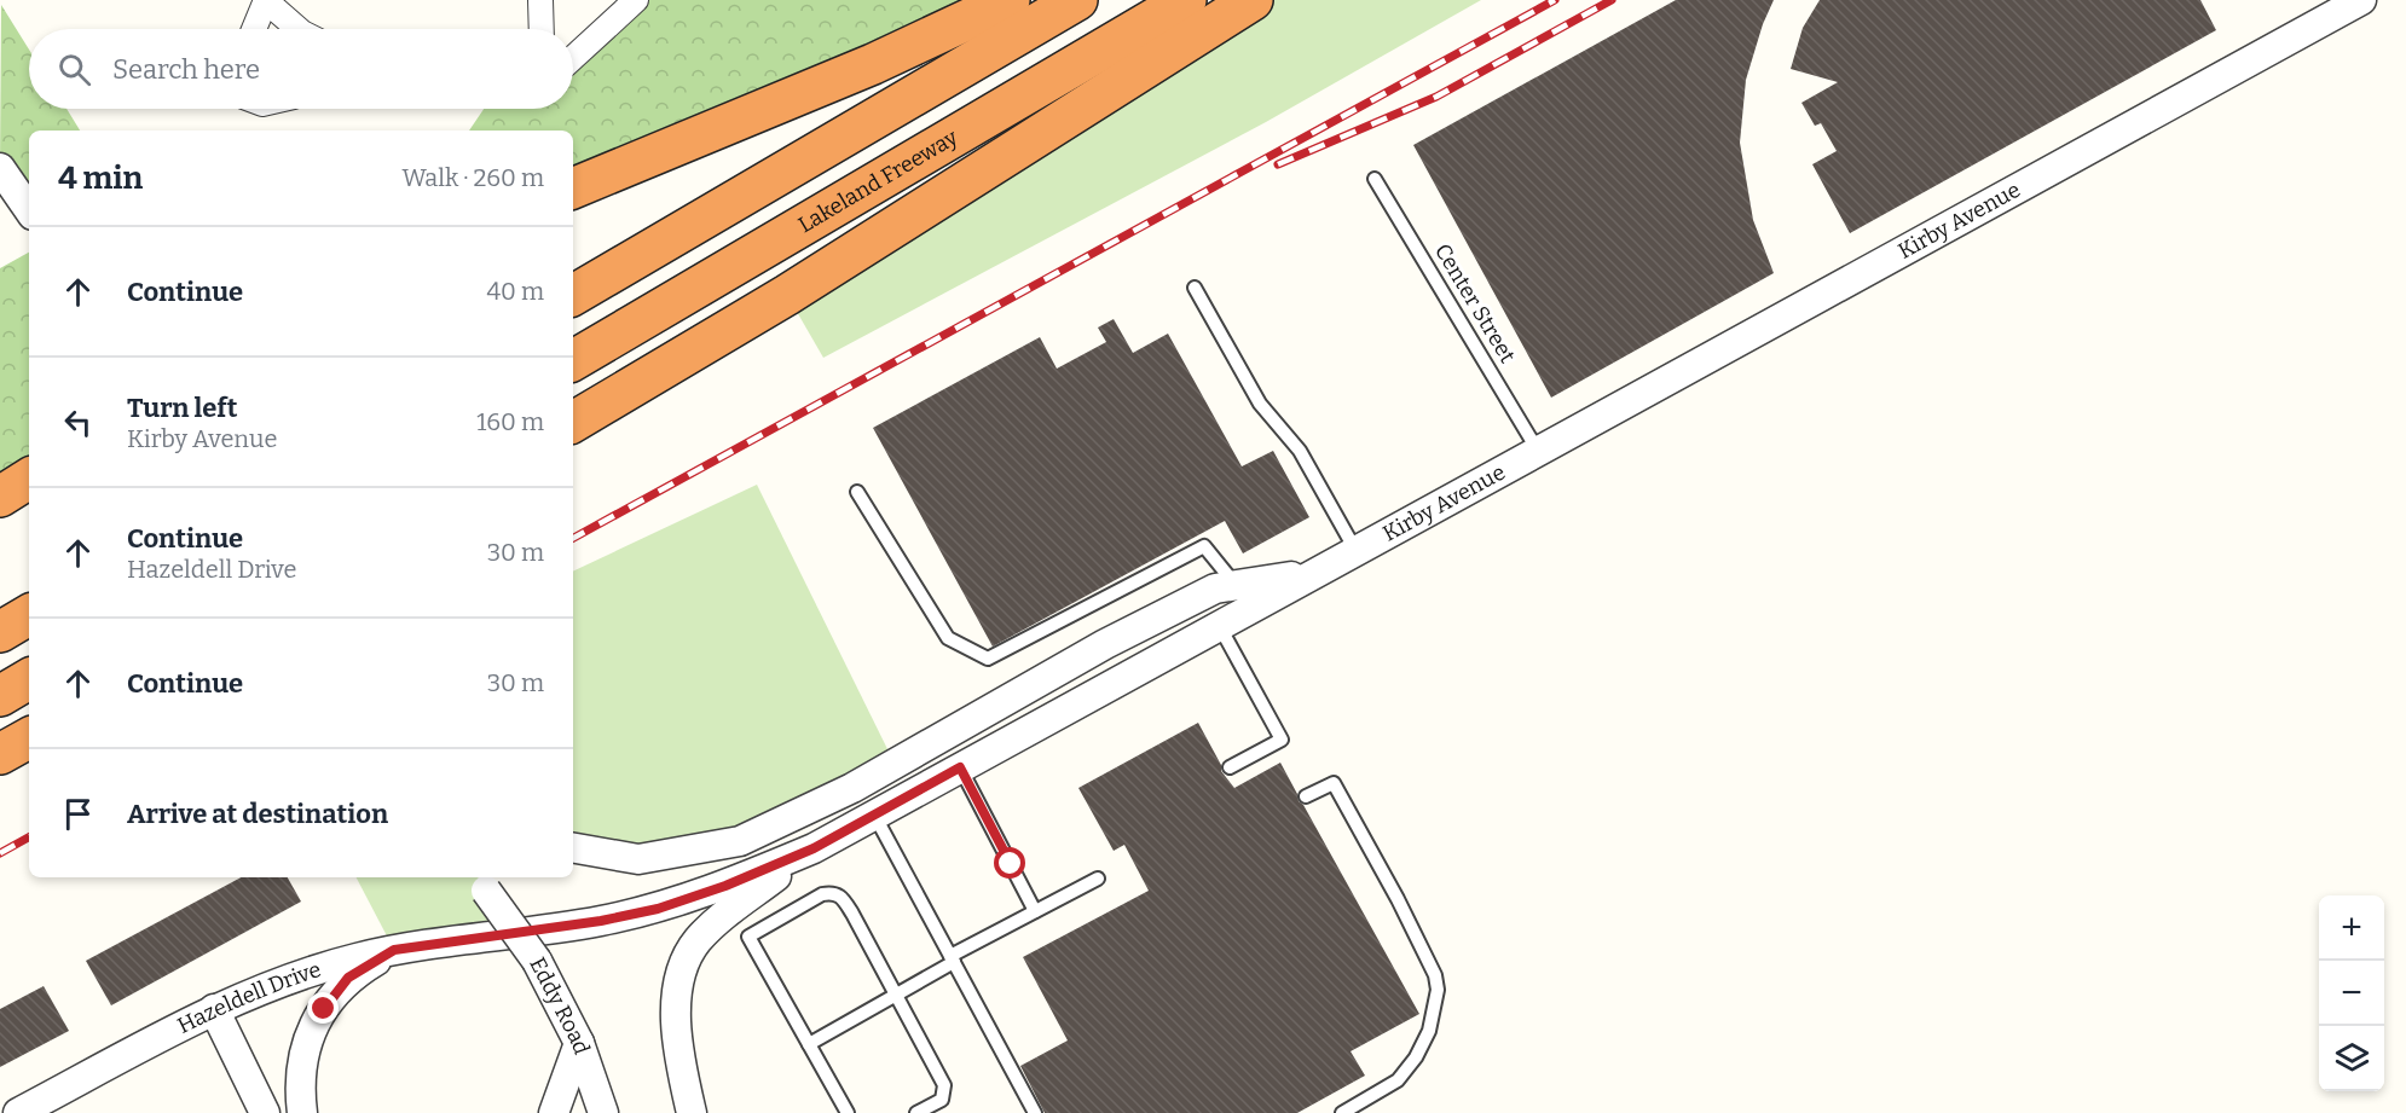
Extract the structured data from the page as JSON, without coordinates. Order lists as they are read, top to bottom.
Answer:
{
  "streets": {
    "highway": ["Lakeland Freeway"],
    "street": ["Kirby Avenue", "Hazeldell Drive", "Eddy Road"],
    "lane": ["Center Street"]
  },
  "crossings": [
    ["Kirby Avenue", "Center Street"],
    ["Kirby Avenue", "Hazeldell Drive"]
  ],
  "page": {
    "search": "Search here",
    "heading": ["4 min", "Walk · 260 m"],
    "list": [
      ["Continue", "40 m"],
      ["Turn left", "Kirby Avenue", "160 m"],
      ["Continue", "Hazeldell Drive", "30 m"],
      ["Continue", "30 m"],
      "Arrive at destination"
    ],
    "map_buttons": ["+", "−"]
  }
}
